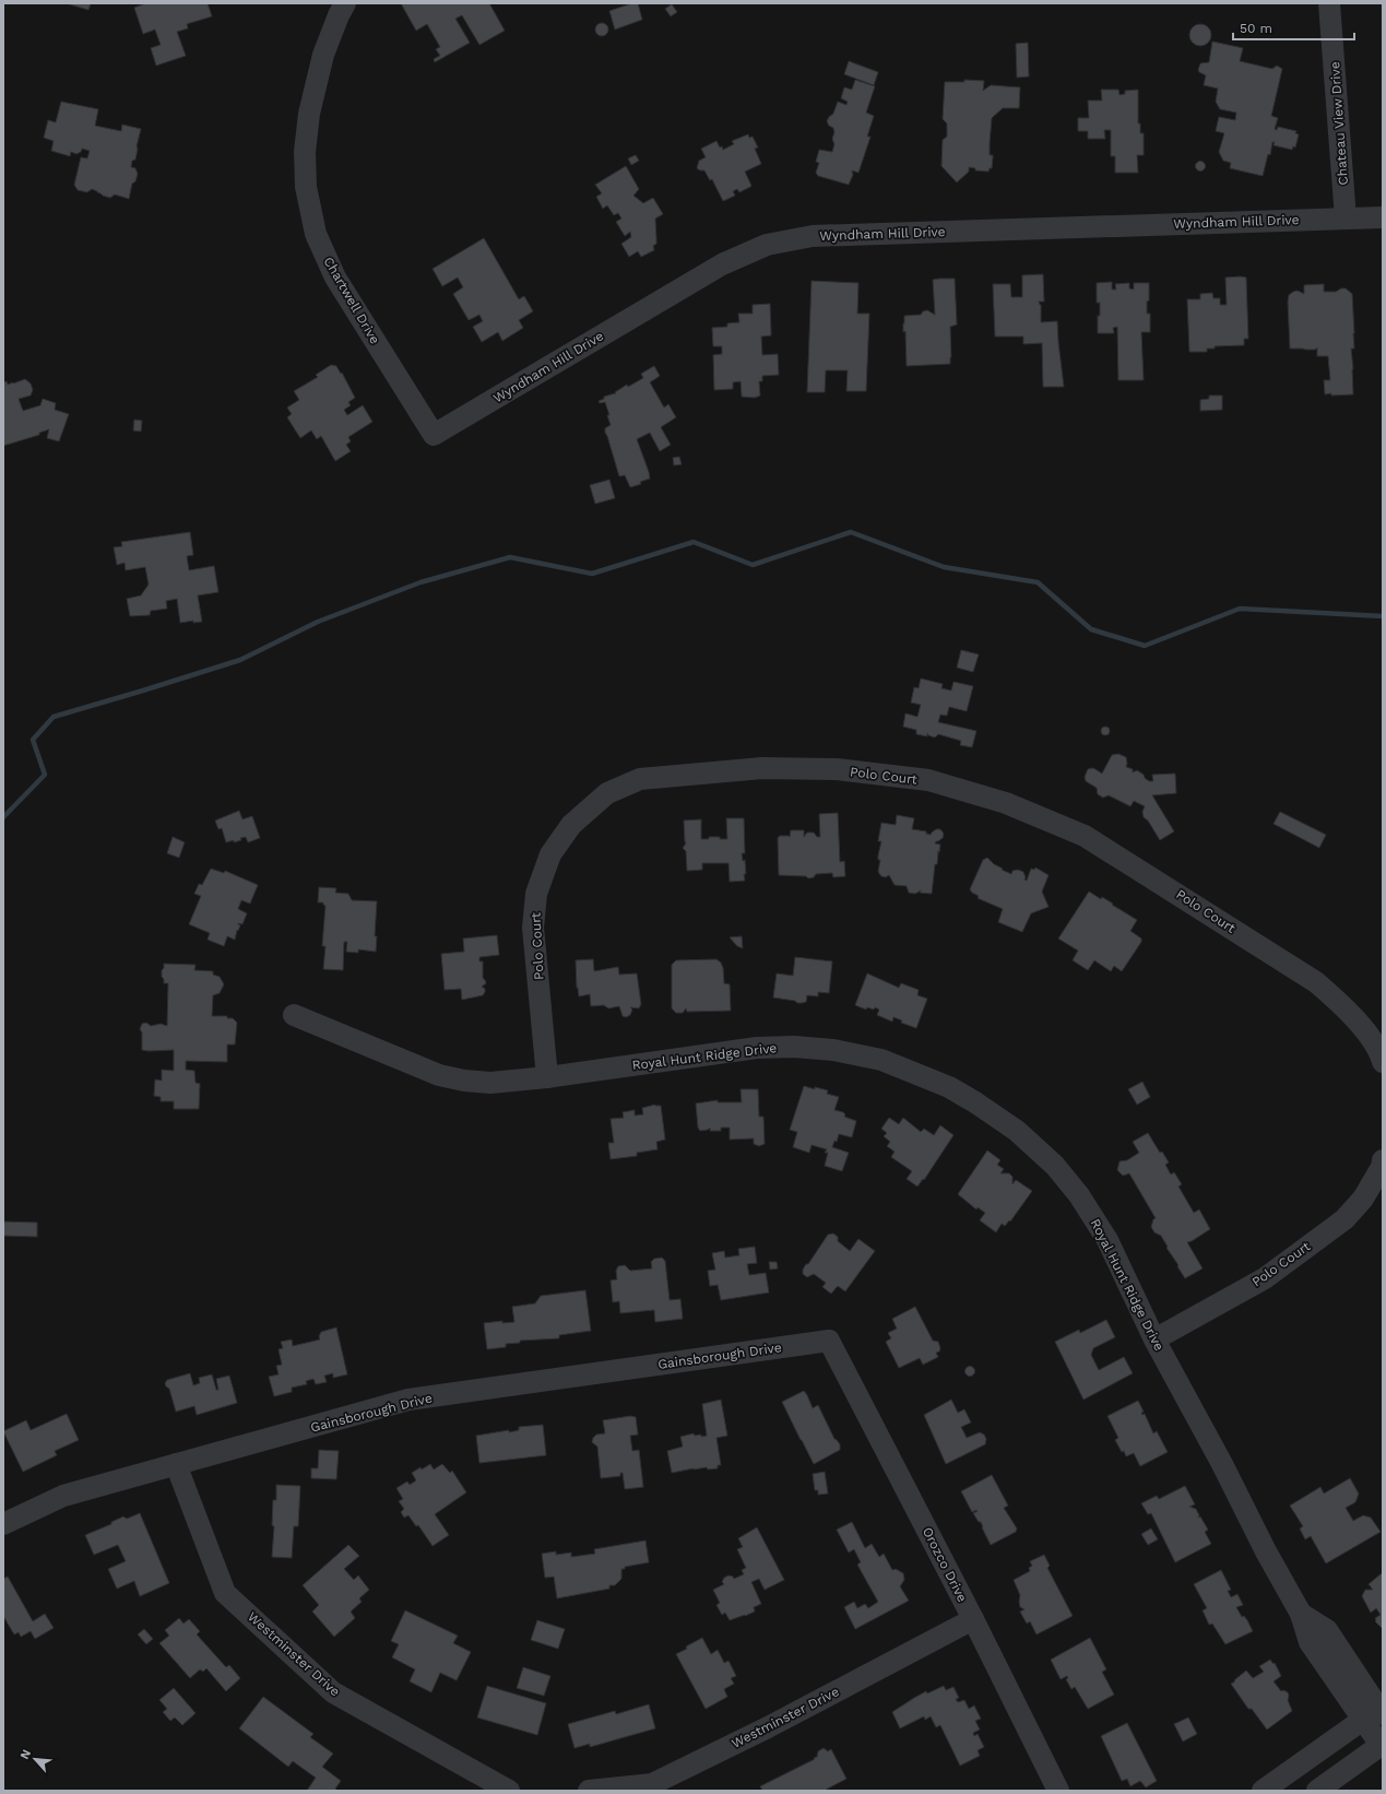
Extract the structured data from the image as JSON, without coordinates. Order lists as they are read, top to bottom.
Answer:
{
  "streets": {
    "street": [
      "Chateau View Drive",
      "Wyndham Hill Drive",
      "Chartwell Drive",
      "Polo Court",
      "Royal Hunt Ridge Drive",
      "Gainsborough Drive",
      "Orozco Drive",
      "Westminster Drive"
    ]
  },
  "crossings": [
    ["Chateau View Drive", "Wyndham Hill Drive"],
    ["Wyndham Hill Drive", "Chartwell Drive"],
    ["Polo Court", "Royal Hunt Ridge Drive"],
    ["Gainsborough Drive", "Orozco Drive"],
    ["Gainsborough Drive", "Westminster Drive"],
    ["Orozco Drive", "Westminster Drive"]
  ],
  "scale_bar": "50 m",
  "north": "top left"
}
